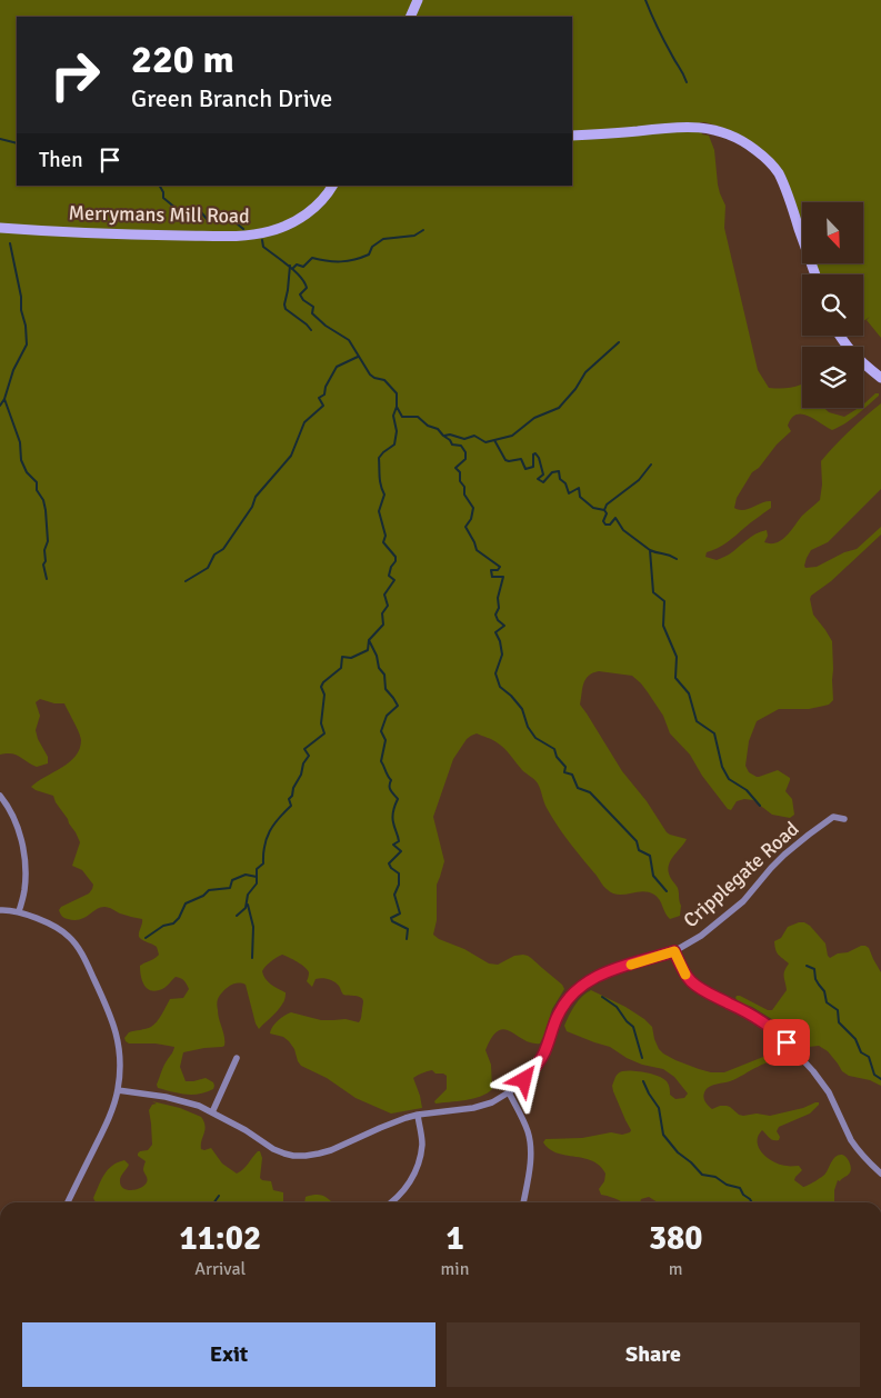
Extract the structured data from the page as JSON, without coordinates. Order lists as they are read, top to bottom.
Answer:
{
  "streets": {
    "street": ["Merrymans Mill Road", "Cripplegate Road"]
  },
  "north": "bottom right",
  "page": {
    "turn": ["220 m", "Green Branch Drive"],
    "then": "Then",
    "eta": [
      "11:02",
      "Arrival",
      "1",
      "min",
      "380",
      "m"
    ],
    "buttons": ["Exit", "Share"]
  }
}
